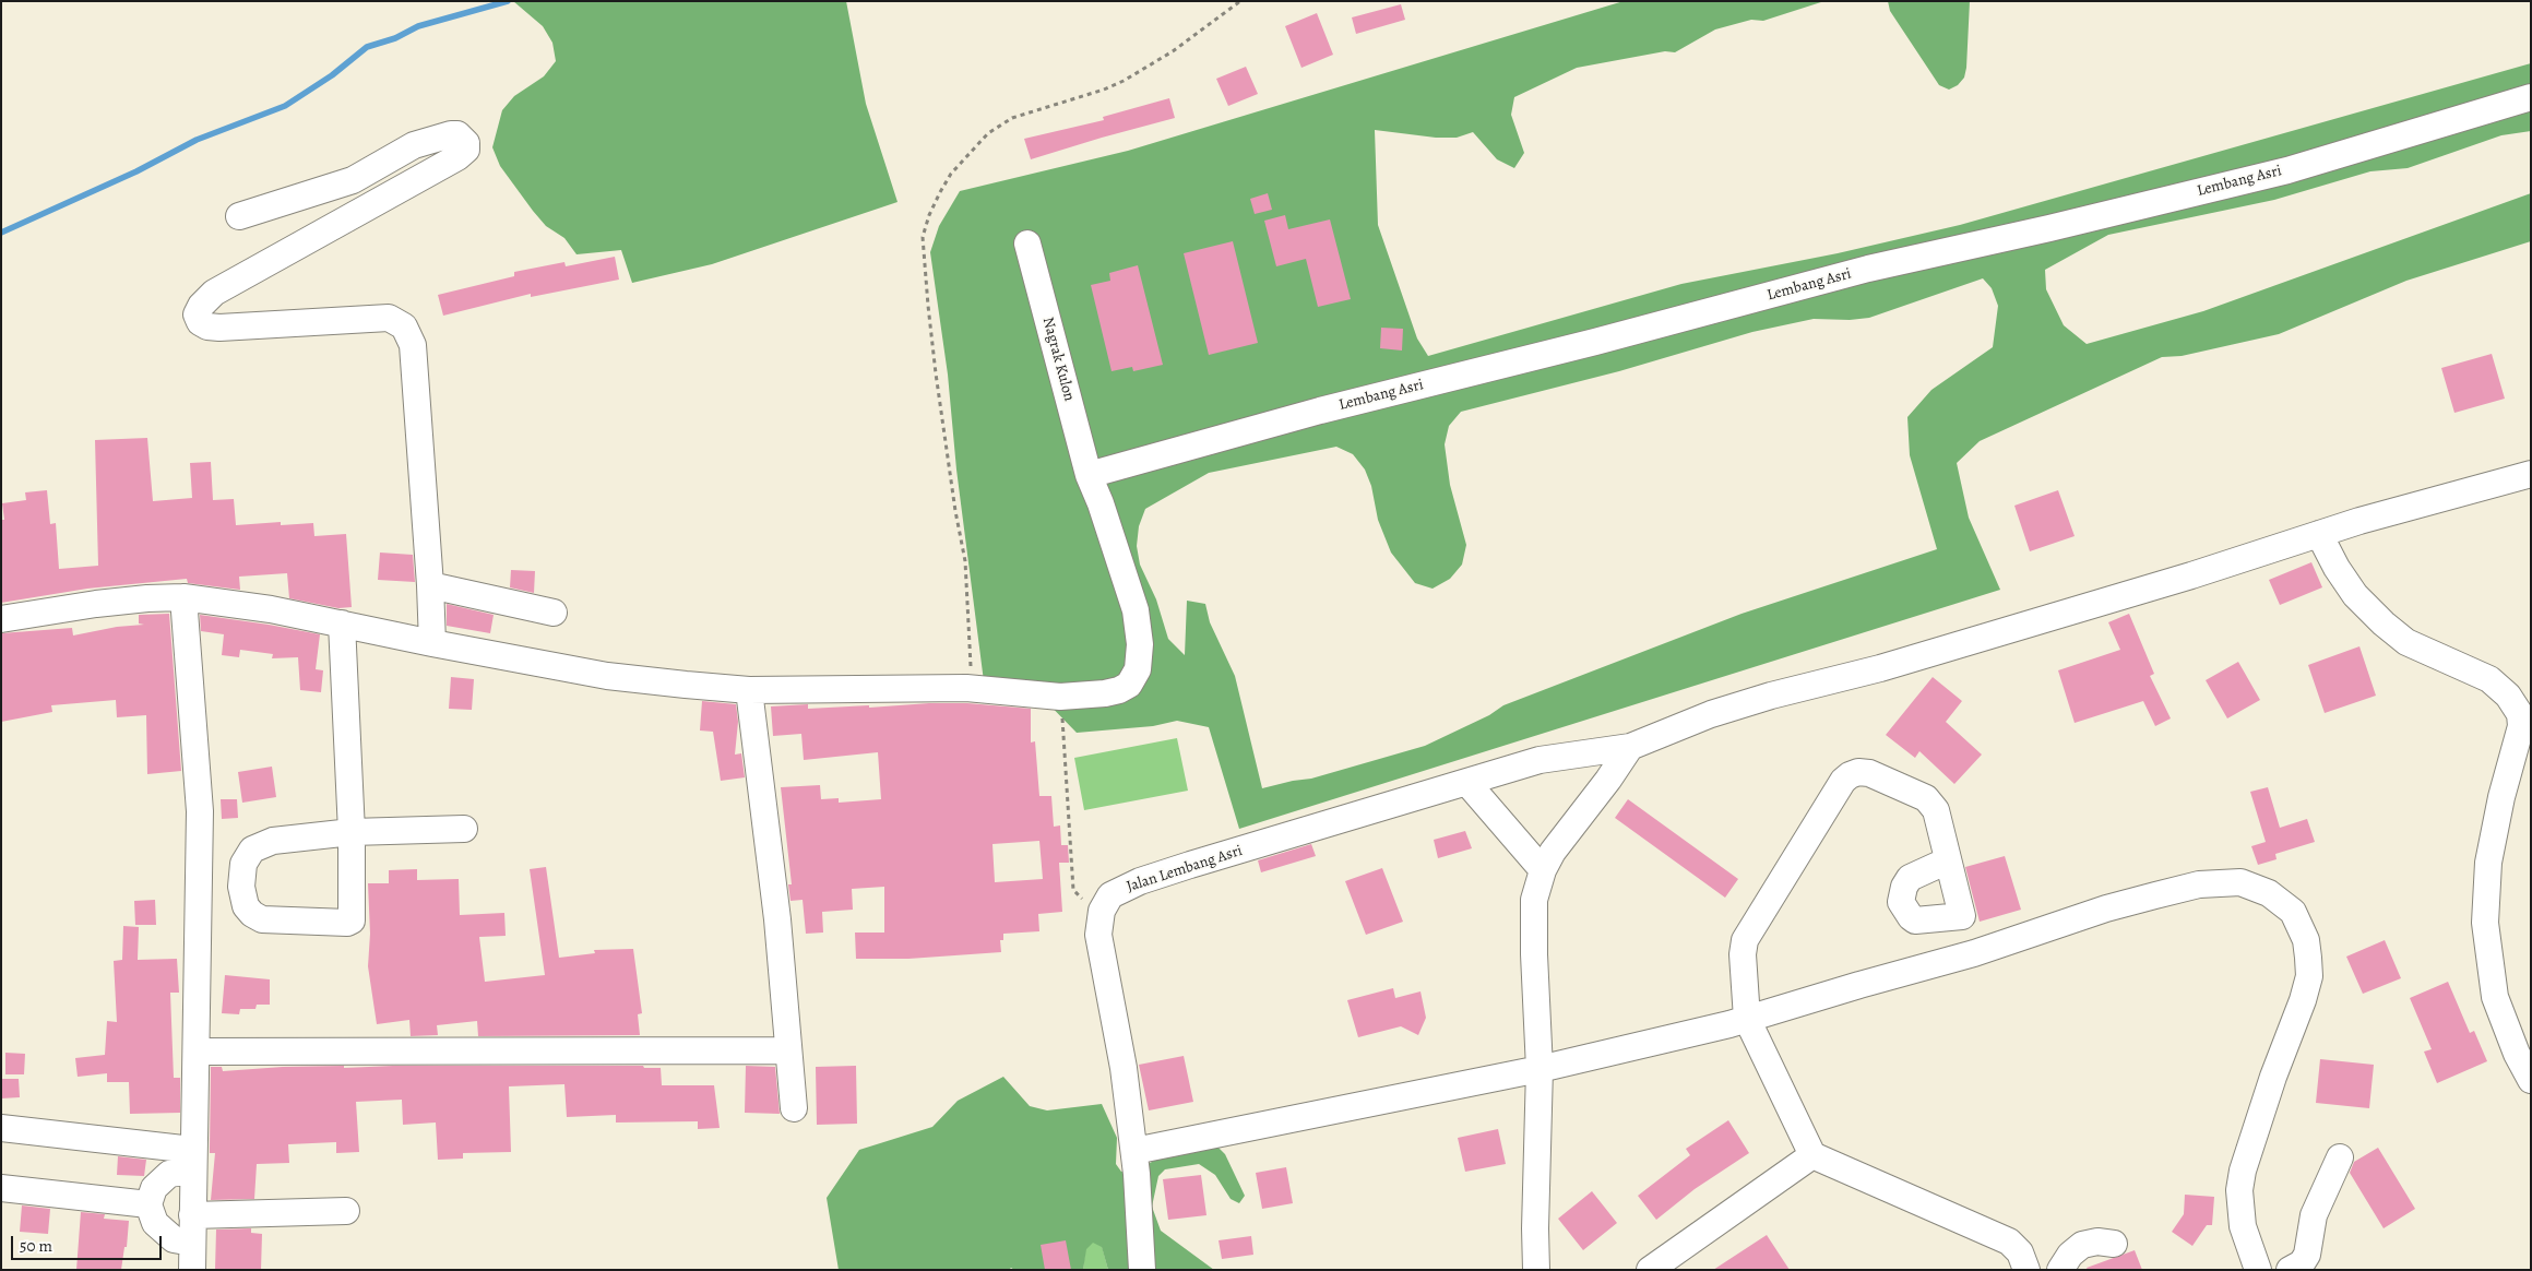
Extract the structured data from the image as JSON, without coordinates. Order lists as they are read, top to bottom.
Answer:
{
  "streets": {
    "street": ["Lembang Asri", "Nagrak Kulon", "Jalan Lembang Asri"]
  },
  "crossings": [
    ["Lembang Asri", "Nagrak Kulon"]
  ],
  "scale_bar": "50 m"
}
